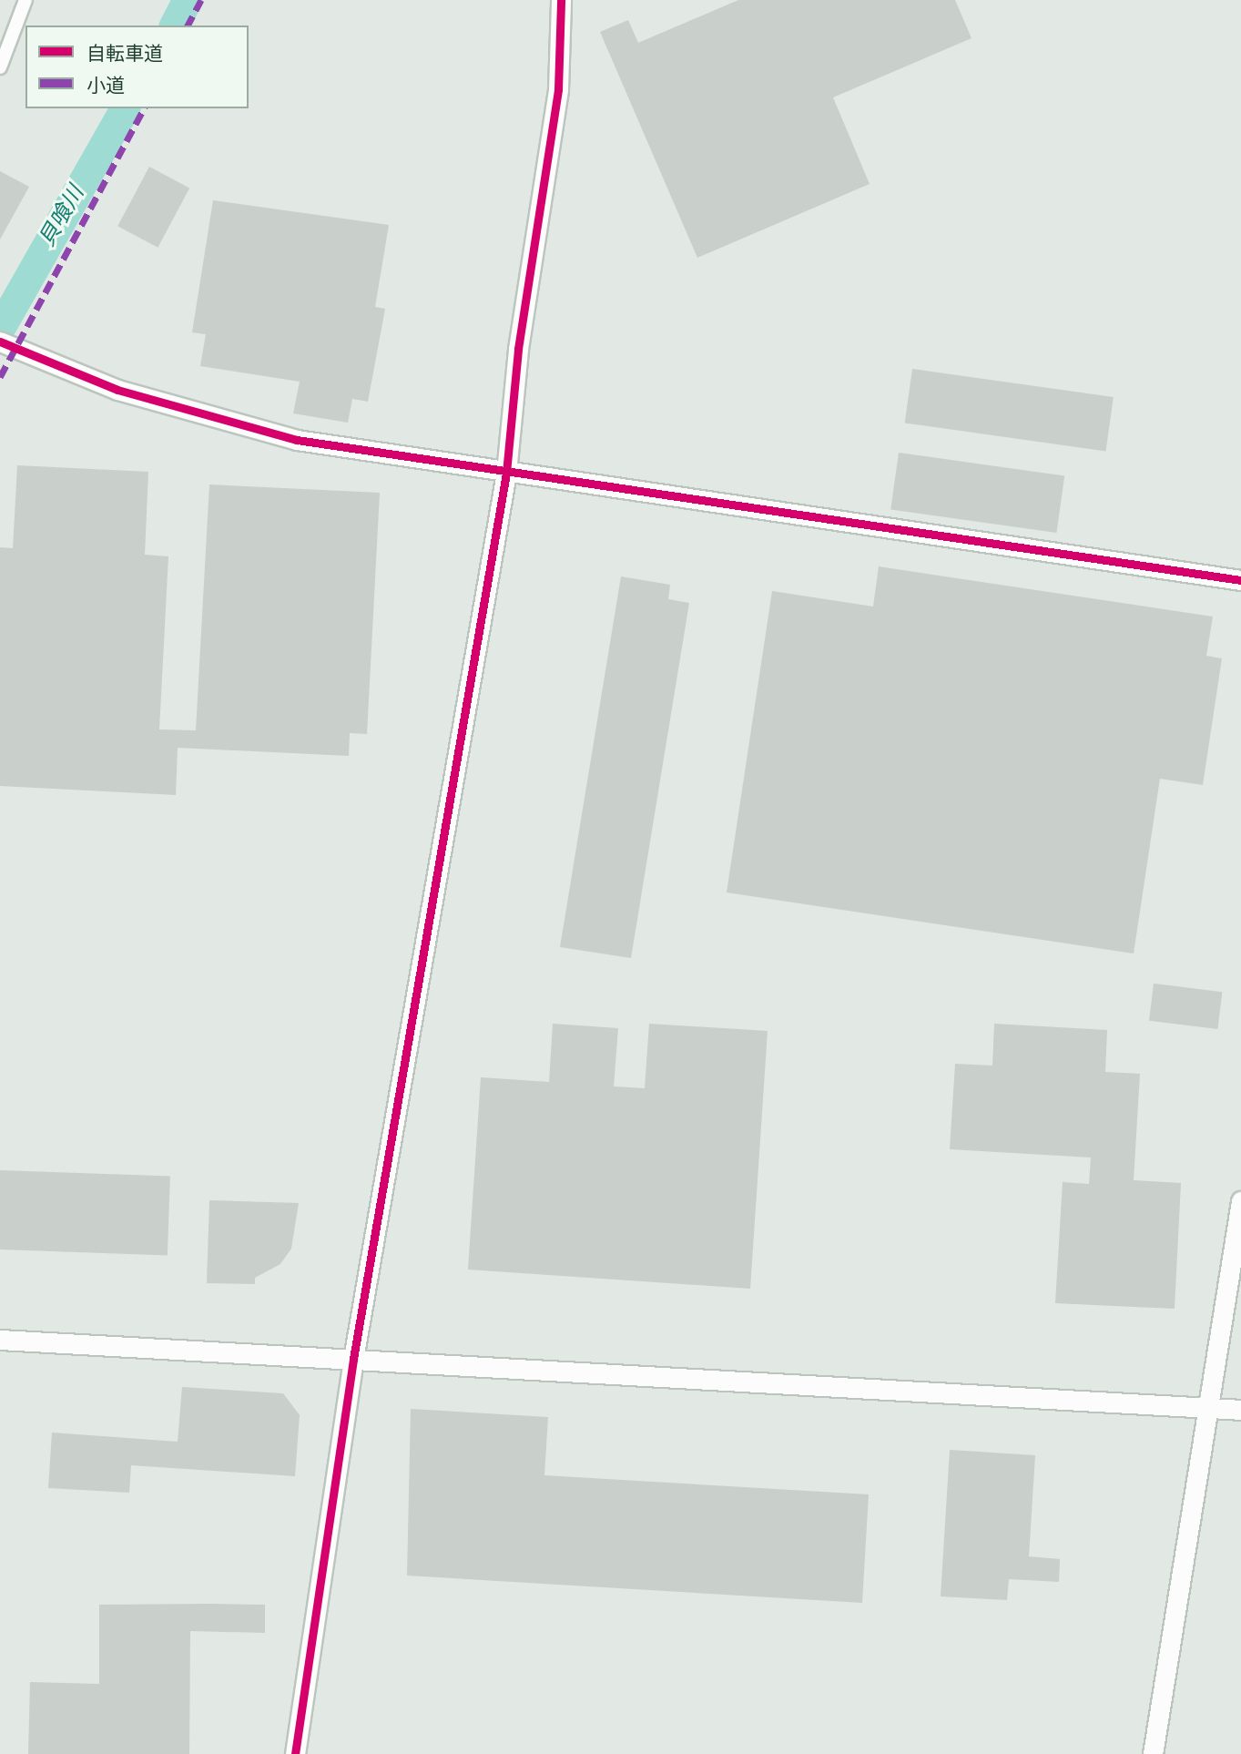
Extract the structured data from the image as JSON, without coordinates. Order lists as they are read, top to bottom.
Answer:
{
  "water": ["貝喰川"],
  "legend": ["自転車道", "小道"]
}
